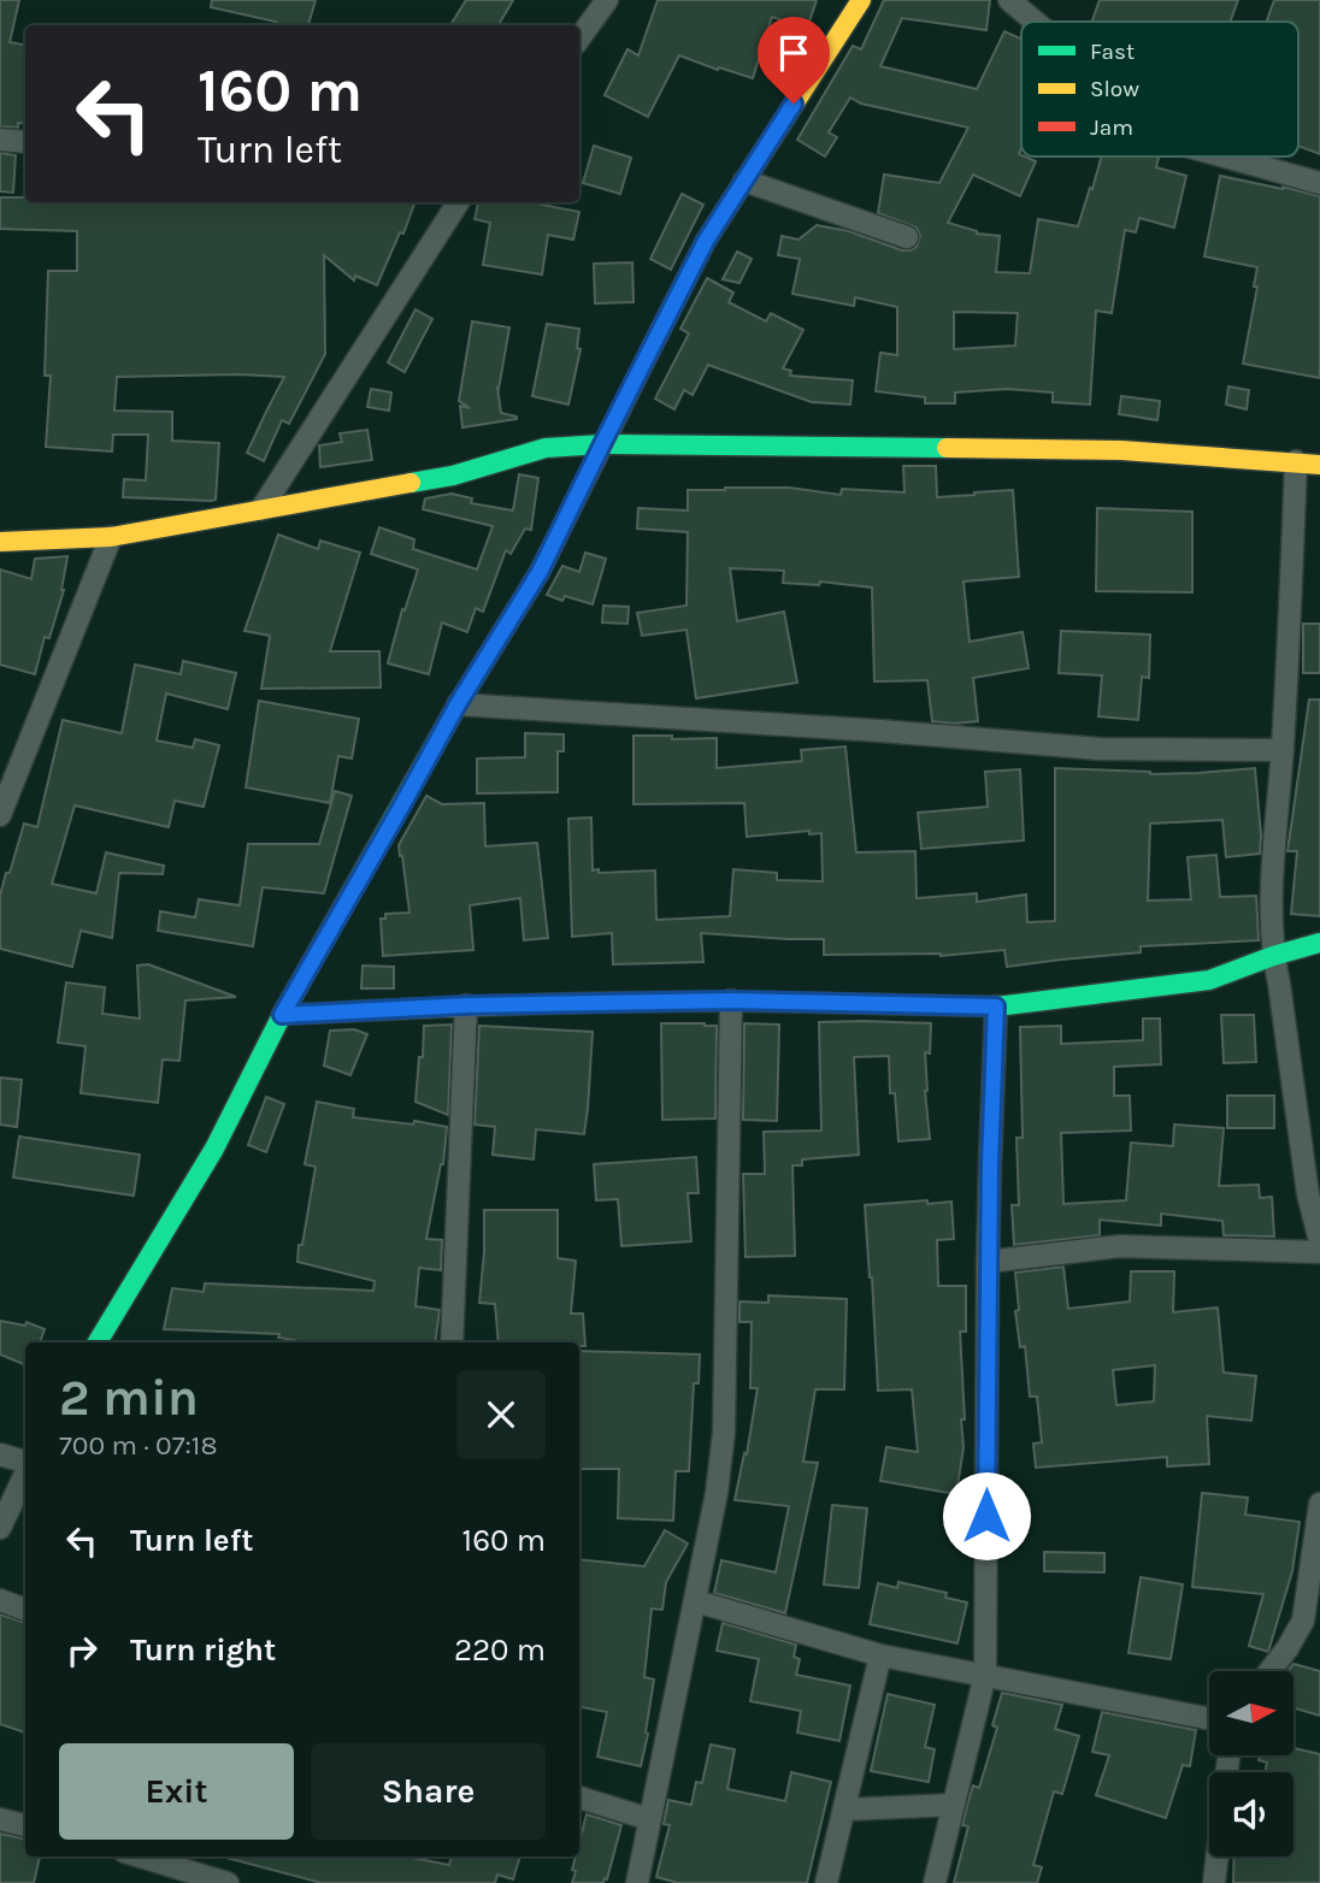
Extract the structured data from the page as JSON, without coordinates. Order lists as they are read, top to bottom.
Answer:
{
  "legend": ["Fast", "Slow", "Jam"],
  "north": "right",
  "page": {
    "turn": ["160 m", "Turn left"],
    "heading": ["2 min", "700 m · 07:18"],
    "list": [
      {
        "name": "Turn left",
        "value": "160 m"
      },
      {
        "name": "Turn right",
        "value": "220 m"
      }
    ],
    "buttons": ["Exit", "Share"]
  }
}
